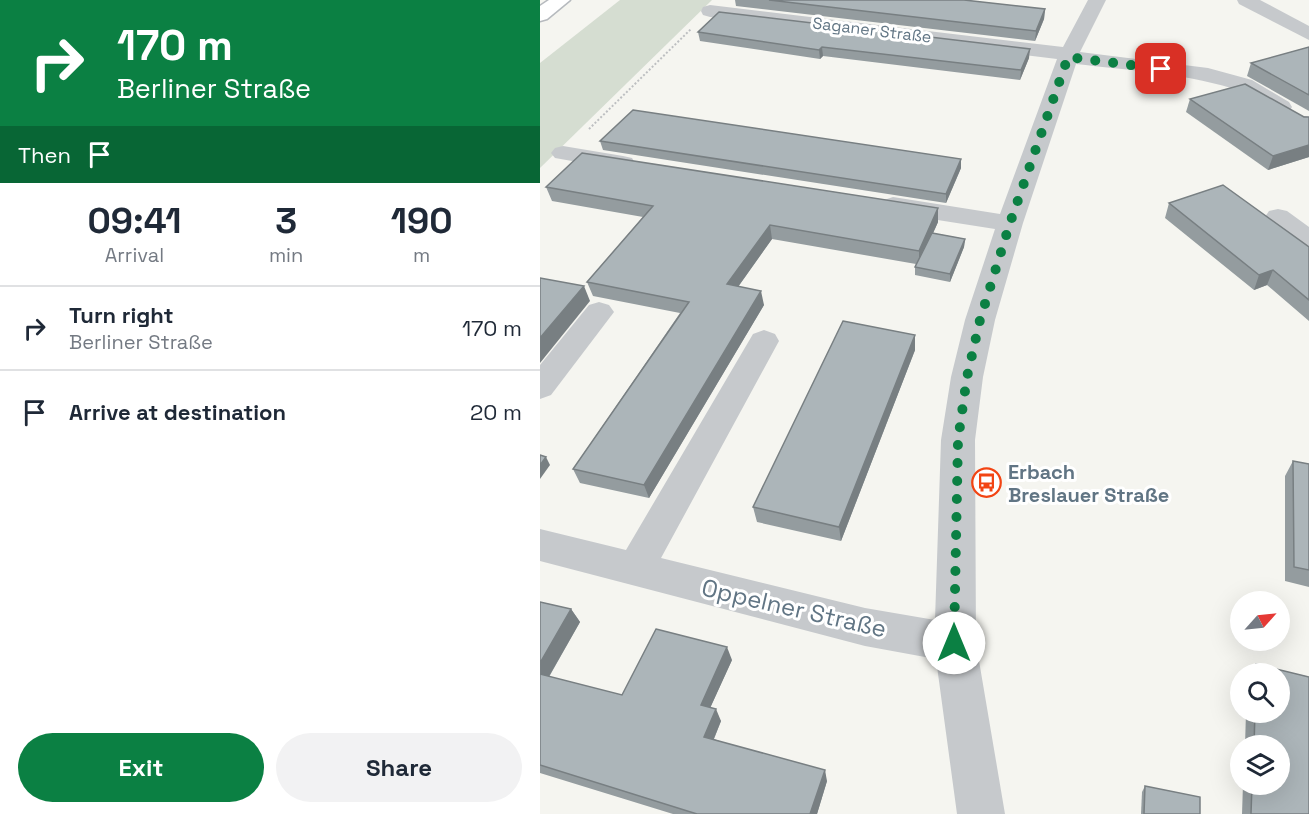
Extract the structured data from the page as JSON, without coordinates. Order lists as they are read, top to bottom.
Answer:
{
  "streets": {
    "street": ["Saganer Straße", "Oppelner Straße"]
  },
  "places": {
    "bus stop": ["Erbach Breslauer Straße"]
  },
  "north": "top right",
  "page": {
    "turn": ["170 m", "Berliner Straße"],
    "then": "Then",
    "eta": [
      "09:41",
      "Arrival",
      "3",
      "min",
      "190",
      "m"
    ],
    "list": [
      {
        "name": "Turn right",
        "note": "Berliner Straße",
        "value": "170 m"
      },
      {
        "name": "Arrive at destination",
        "value": "20 m"
      }
    ],
    "buttons": ["Exit", "Share"]
  }
}
